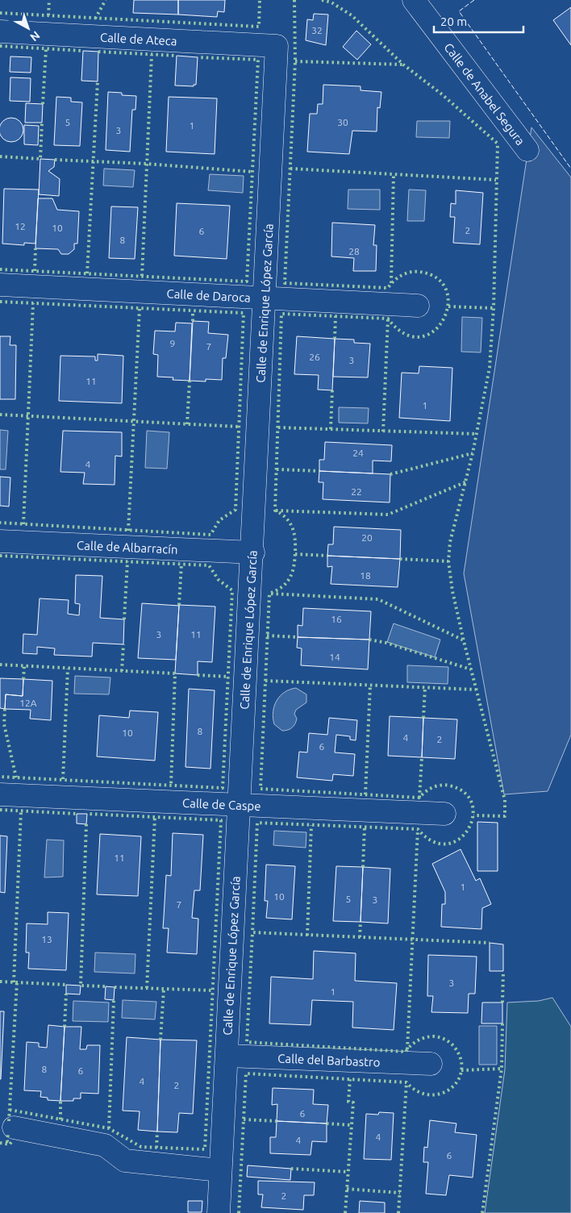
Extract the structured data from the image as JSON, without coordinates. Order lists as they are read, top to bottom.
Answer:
{
  "streets": {
    "street": [
      "Calle de Ateca",
      "Calle de Anabel Segura",
      "Calle de Daroca",
      "Calle de Enrique López García",
      "Calle de Albarracín",
      "Calle de Caspe",
      "Calle del Barbastro"
    ]
  },
  "crossings": [
    ["Calle de Ateca", "Calle de Enrique López García"],
    ["Calle de Daroca", "Calle de Enrique López García"],
    ["Calle de Enrique López García", "Calle de Albarracín"],
    ["Calle de Enrique López García", "Calle de Caspe"],
    ["Calle de Enrique López García", "Calle del Barbastro"]
  ],
  "house_numbers": [
    "32",
    "5",
    "30",
    "1",
    "3",
    "12",
    "10",
    "2",
    "6",
    "8",
    "28",
    "9",
    "7",
    "26",
    "3",
    "11",
    "1",
    "24",
    "4",
    "22",
    "20",
    "18",
    "16",
    "3",
    "11",
    "14",
    "12A",
    "8",
    "10",
    "4",
    "2",
    "6",
    "11",
    "1",
    "10",
    "5",
    "3",
    "7",
    "13",
    "3",
    "1",
    "8",
    "6",
    "4",
    "2",
    "6",
    "4",
    "4",
    "6",
    "2"
  ],
  "scale_bar": "20 m",
  "north": "bottom right"
}
